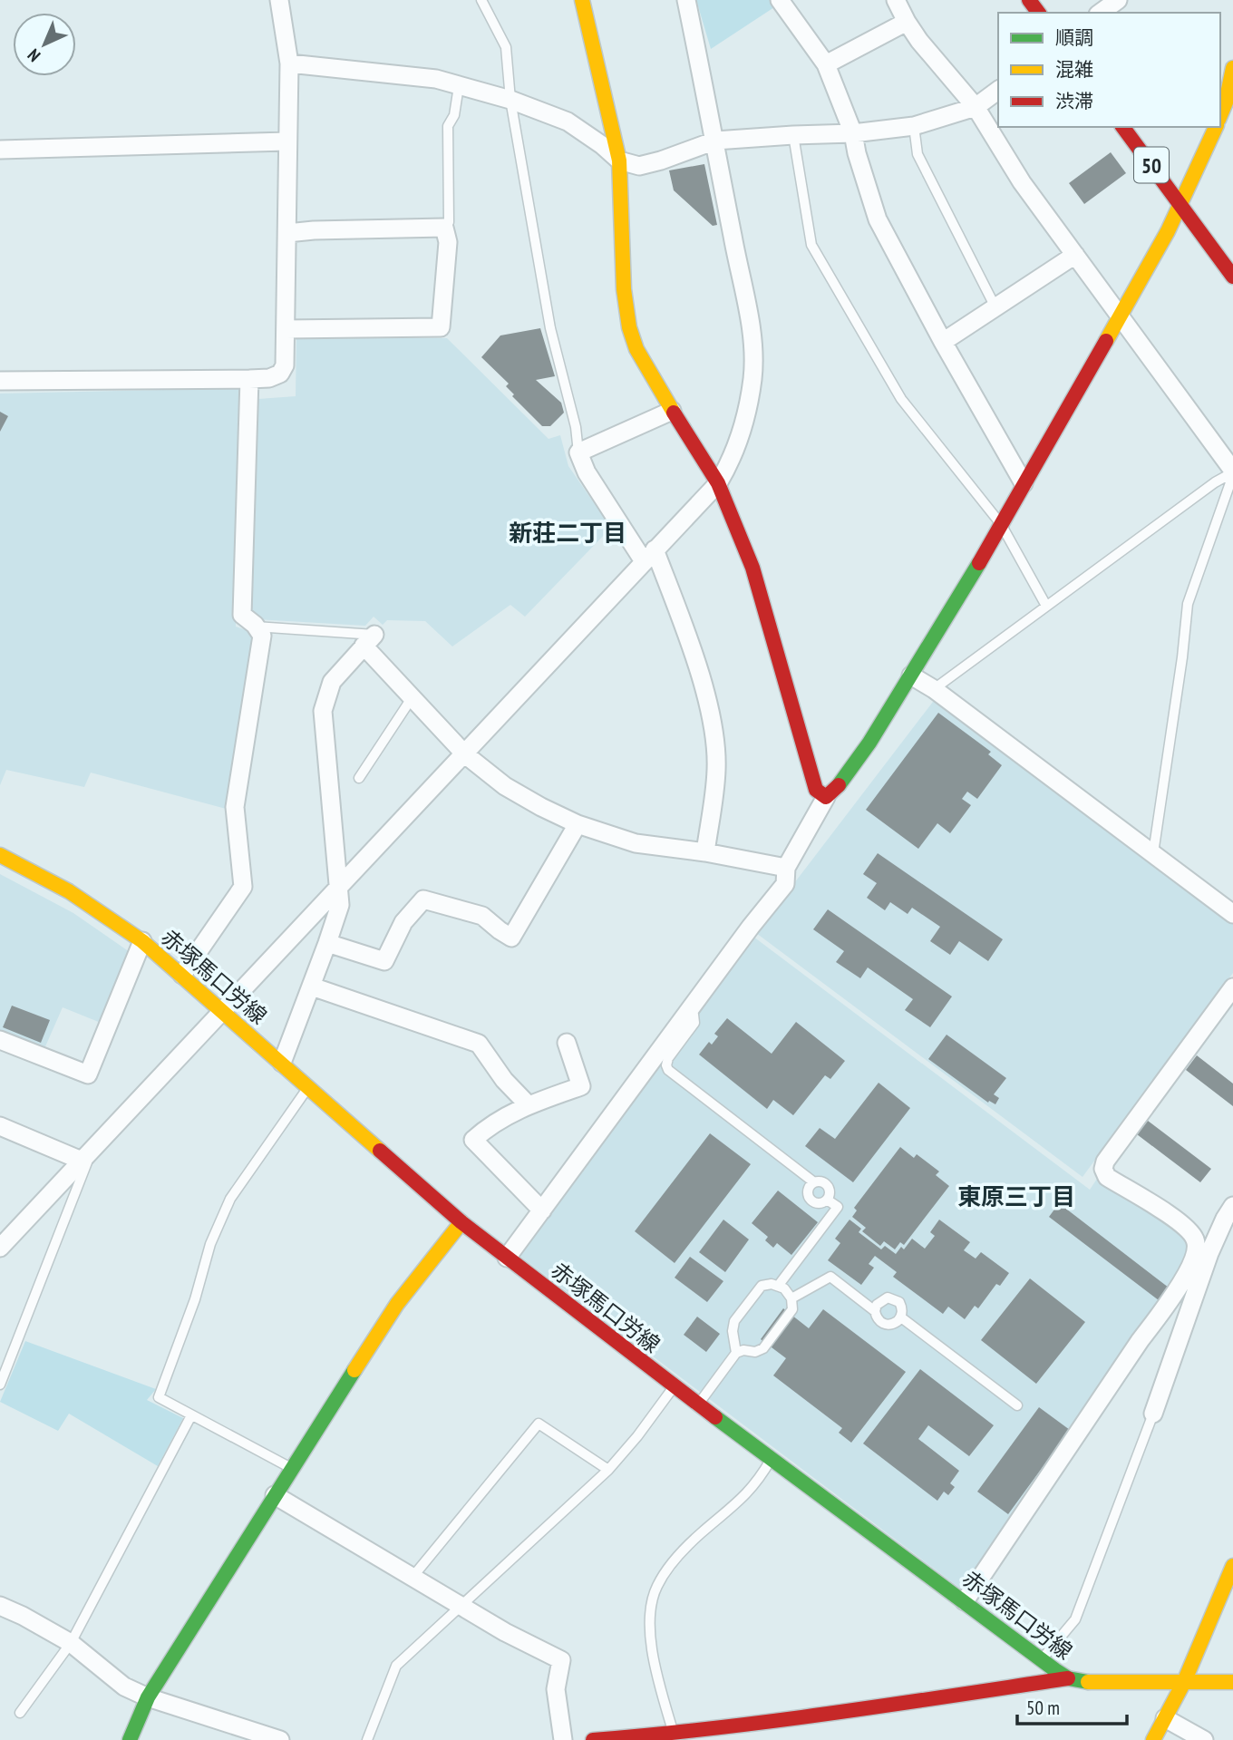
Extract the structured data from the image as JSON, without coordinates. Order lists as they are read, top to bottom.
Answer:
{
  "streets": {
    "main road": ["50", "赤塚馬口労線"]
  },
  "districts": ["新荘二丁目", "東原三丁目"],
  "legend": ["順調", "混雑", "渋滞"],
  "scale_bar": "50 m",
  "north": "bottom left"
}
